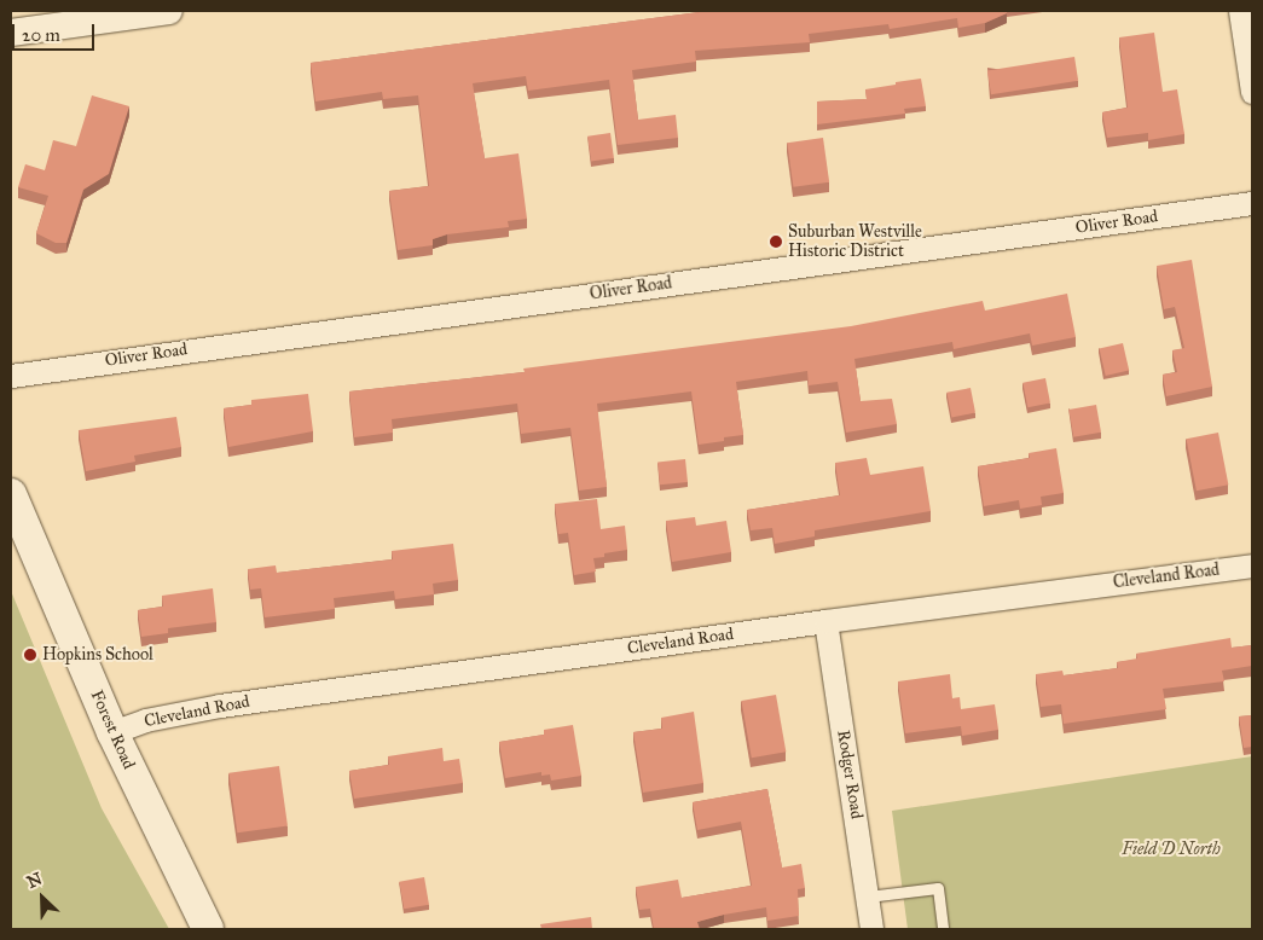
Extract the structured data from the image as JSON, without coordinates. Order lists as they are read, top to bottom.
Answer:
{
  "streets": {
    "main road": ["Forest Road"],
    "street": ["Oliver Road", "Cleveland Road", "Rodger Road"]
  },
  "crossings": [
    ["Cleveland Road", "Forest Road"],
    ["Cleveland Road", "Rodger Road"]
  ],
  "parks": ["Field D North"],
  "places": ["Suburban Westville Historic District", "Hopkins School"],
  "scale_bar": "20 m",
  "north": "top left"
}
